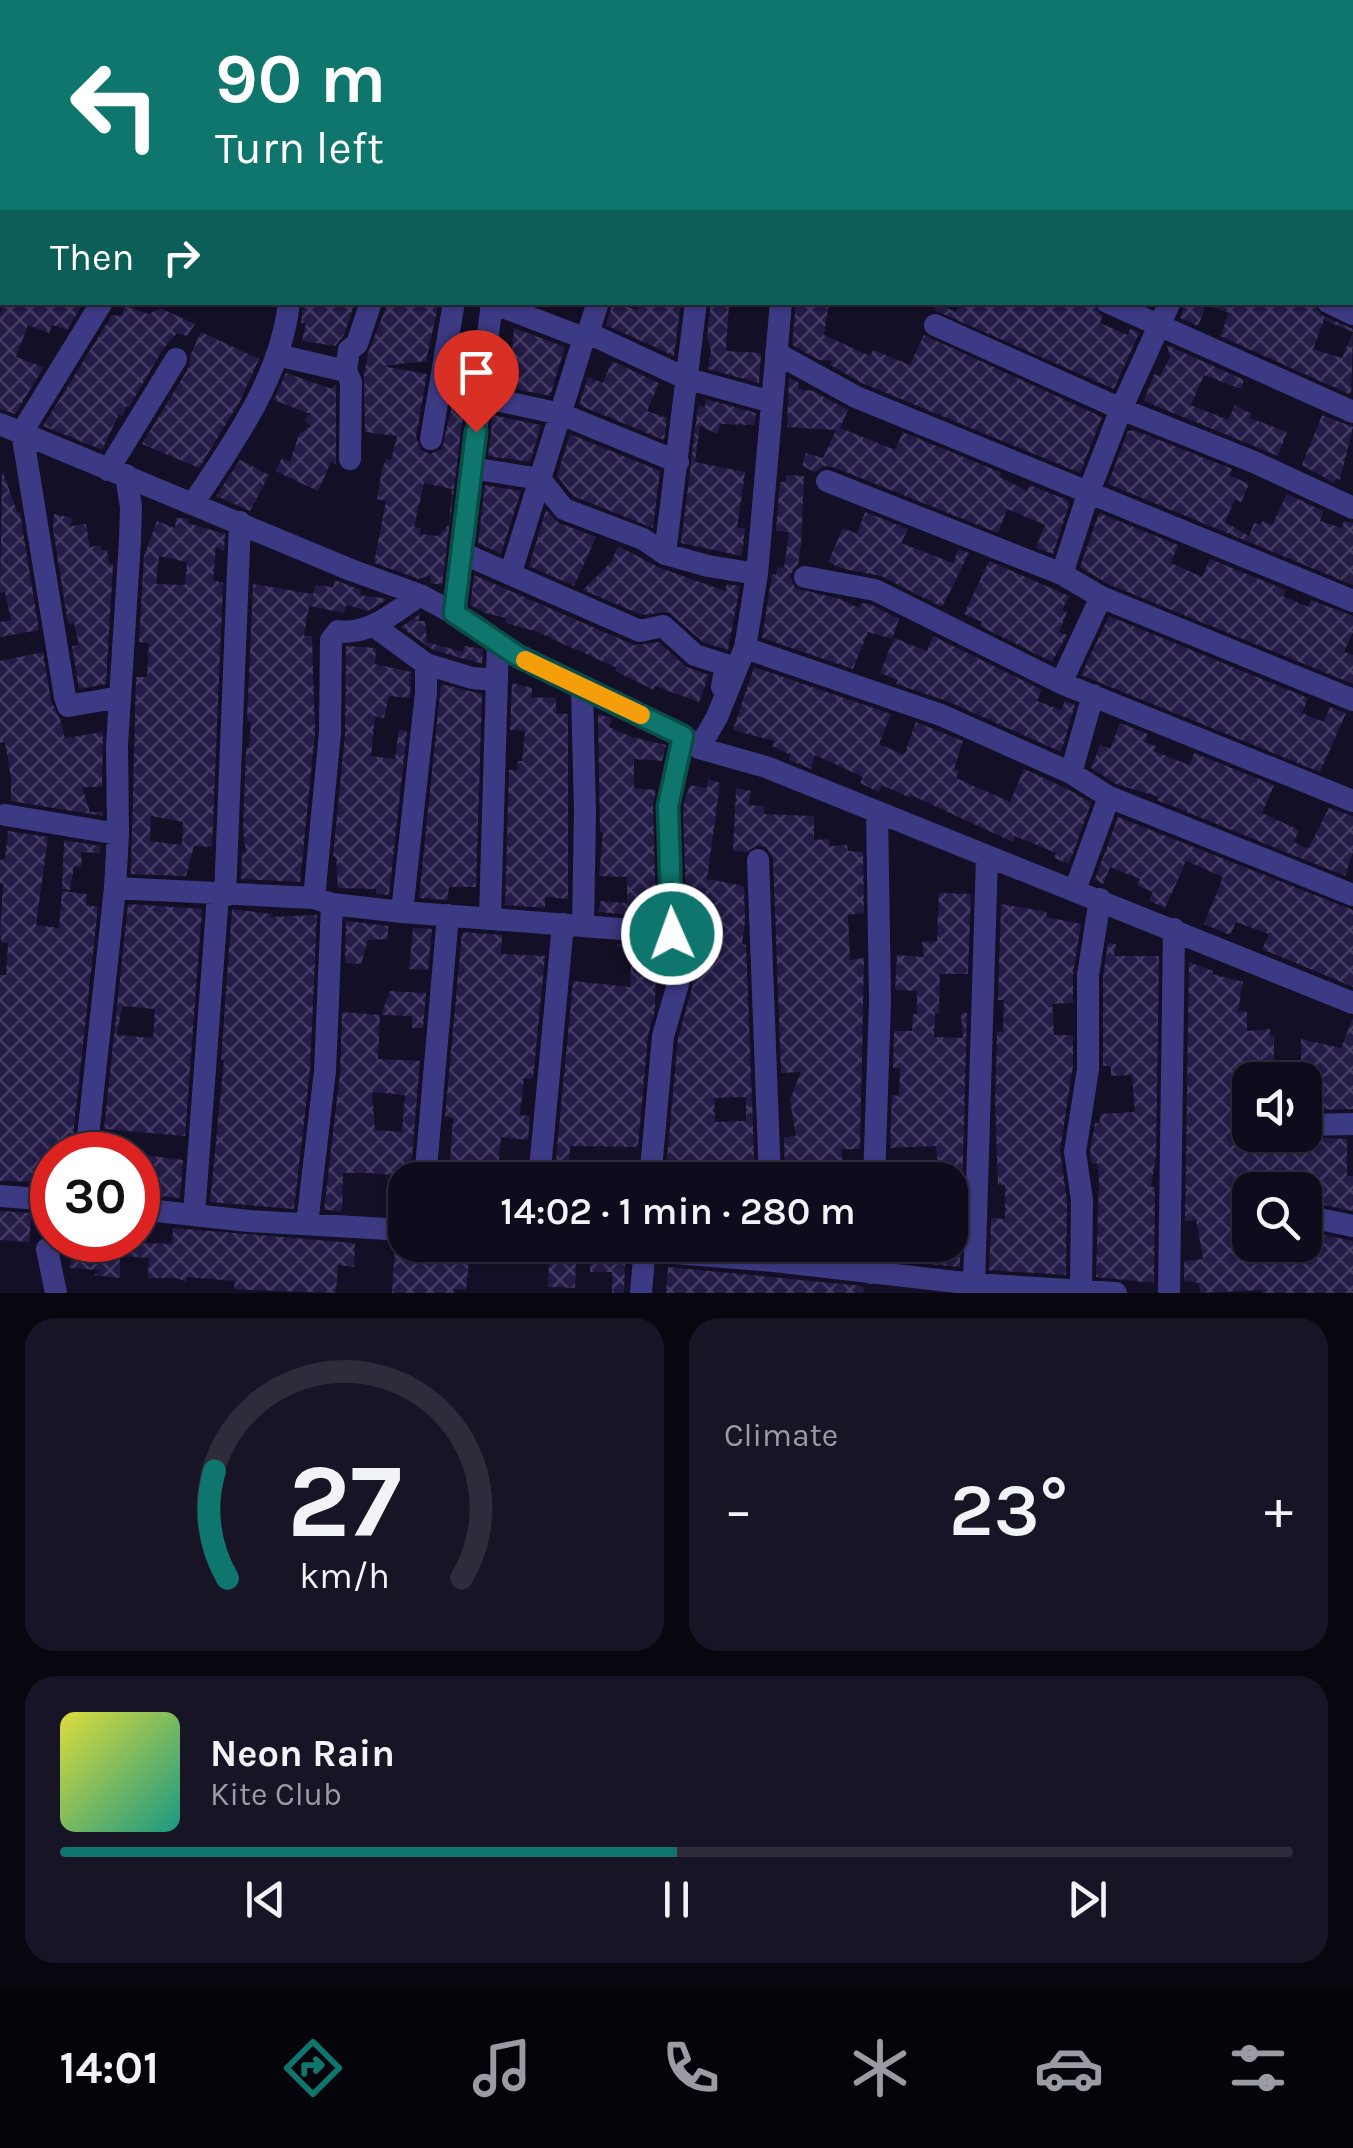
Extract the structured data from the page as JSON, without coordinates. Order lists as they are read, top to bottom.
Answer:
{
  "page": {
    "turn": ["90 m", "Turn left"],
    "then": "Then",
    "limit": "30",
    "trip": "14:02 · 1 min · 280 m",
    "tile": "Climate",
    "heat": ["−", "23°", "+"],
    "song": ["Neon Rain", "Kite Club"],
    "tabs": "14:01",
    "gauge": ["27", "km/h"]
  }
}
